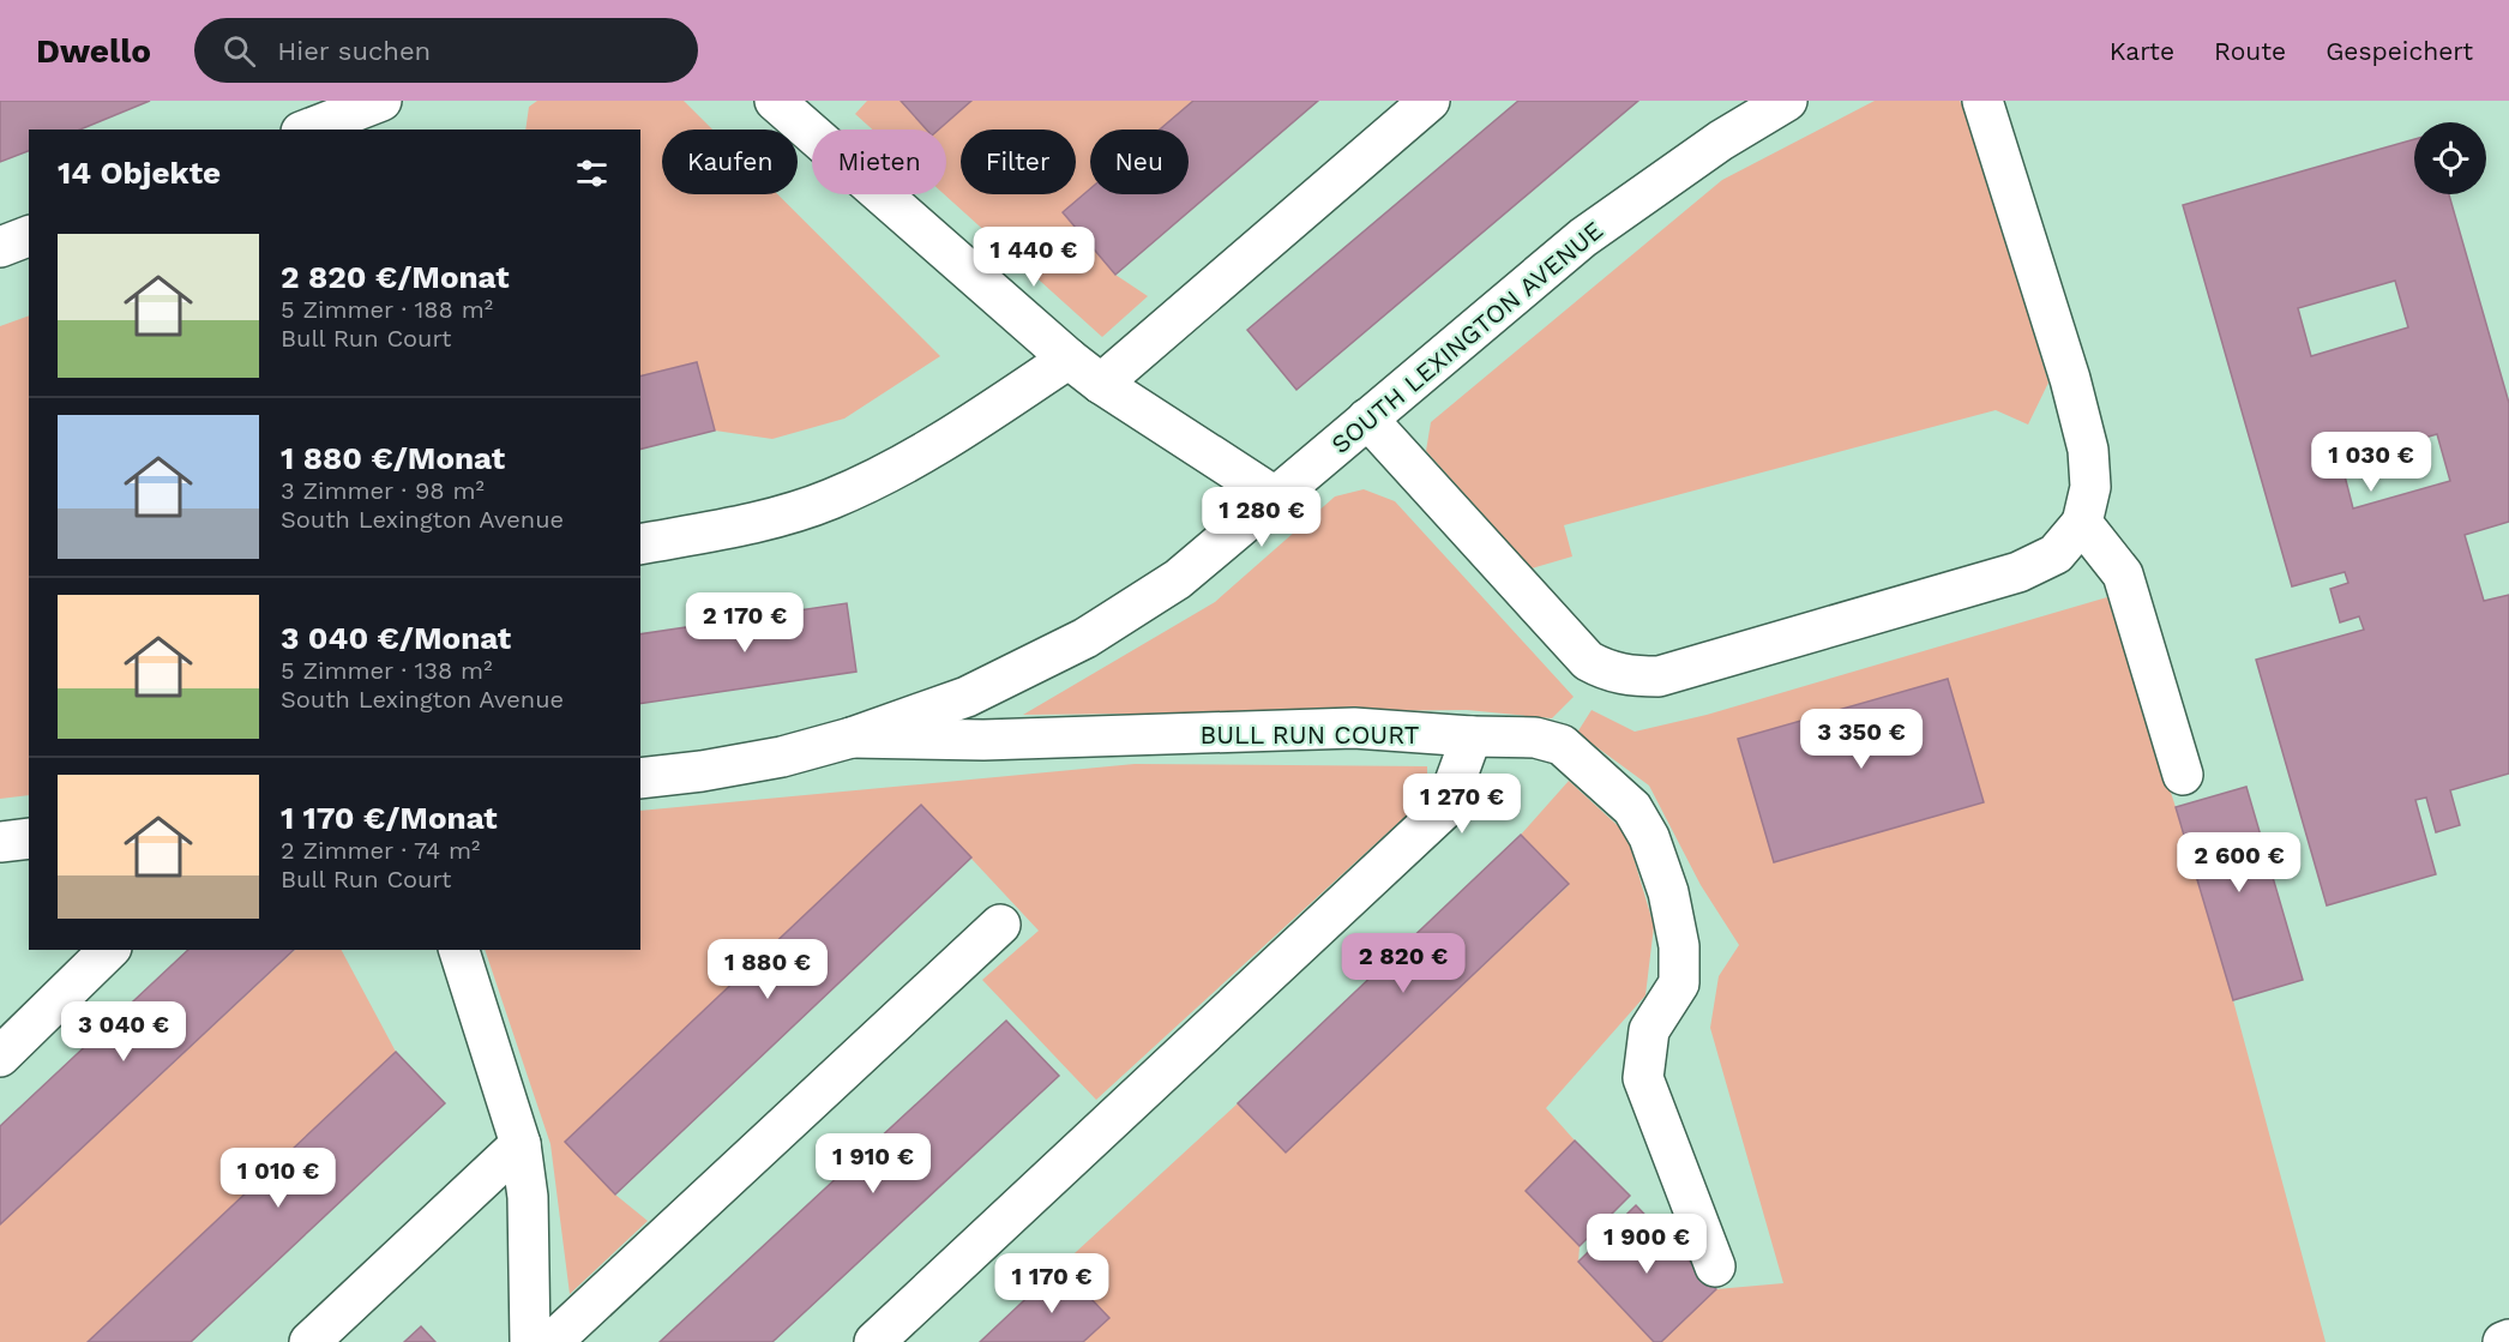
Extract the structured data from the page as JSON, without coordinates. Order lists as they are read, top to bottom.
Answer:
{
  "streets": {
    "street": ["SOUTH LEXINGTON AVENUE", "BULL RUN COURT"]
  },
  "crossings": [
    ["SOUTH LEXINGTON AVENUE", "BULL RUN COURT"]
  ],
  "page": {
    "header": "Dwello",
    "search": "Hier suchen",
    "nav": ["Karte", "Route", "Gespeichert"],
    "chip": [
      "Kaufen",
      "Mieten",
      "Filter",
      "Neu"
    ],
    "heading": "14 Objekte",
    "list": [
      {
        "name": "2 820 €/Monat",
        "note": "5 Zimmer · 188 m² · Bull Run Court"
      },
      {
        "name": "1 880 €/Monat",
        "note": "3 Zimmer · 98 m² · South Lexington Avenue"
      },
      {
        "name": "3 040 €/Monat",
        "note": "5 Zimmer · 138 m² · South Lexington Avenue"
      },
      {
        "name": "1 170 €/Monat",
        "note": "2 Zimmer · 74 m² · Bull Run Court"
      }
    ],
    "price": [
      "1 440 €",
      "1 030 €",
      "1 280 €",
      "2 170 €",
      "3 350 €",
      "1 270 €",
      "2 600 €",
      "2 820 €",
      "1 880 €",
      "3 040 €",
      "1 910 €",
      "1 010 €",
      "1 900 €",
      "1 170 €"
    ]
  }
}
